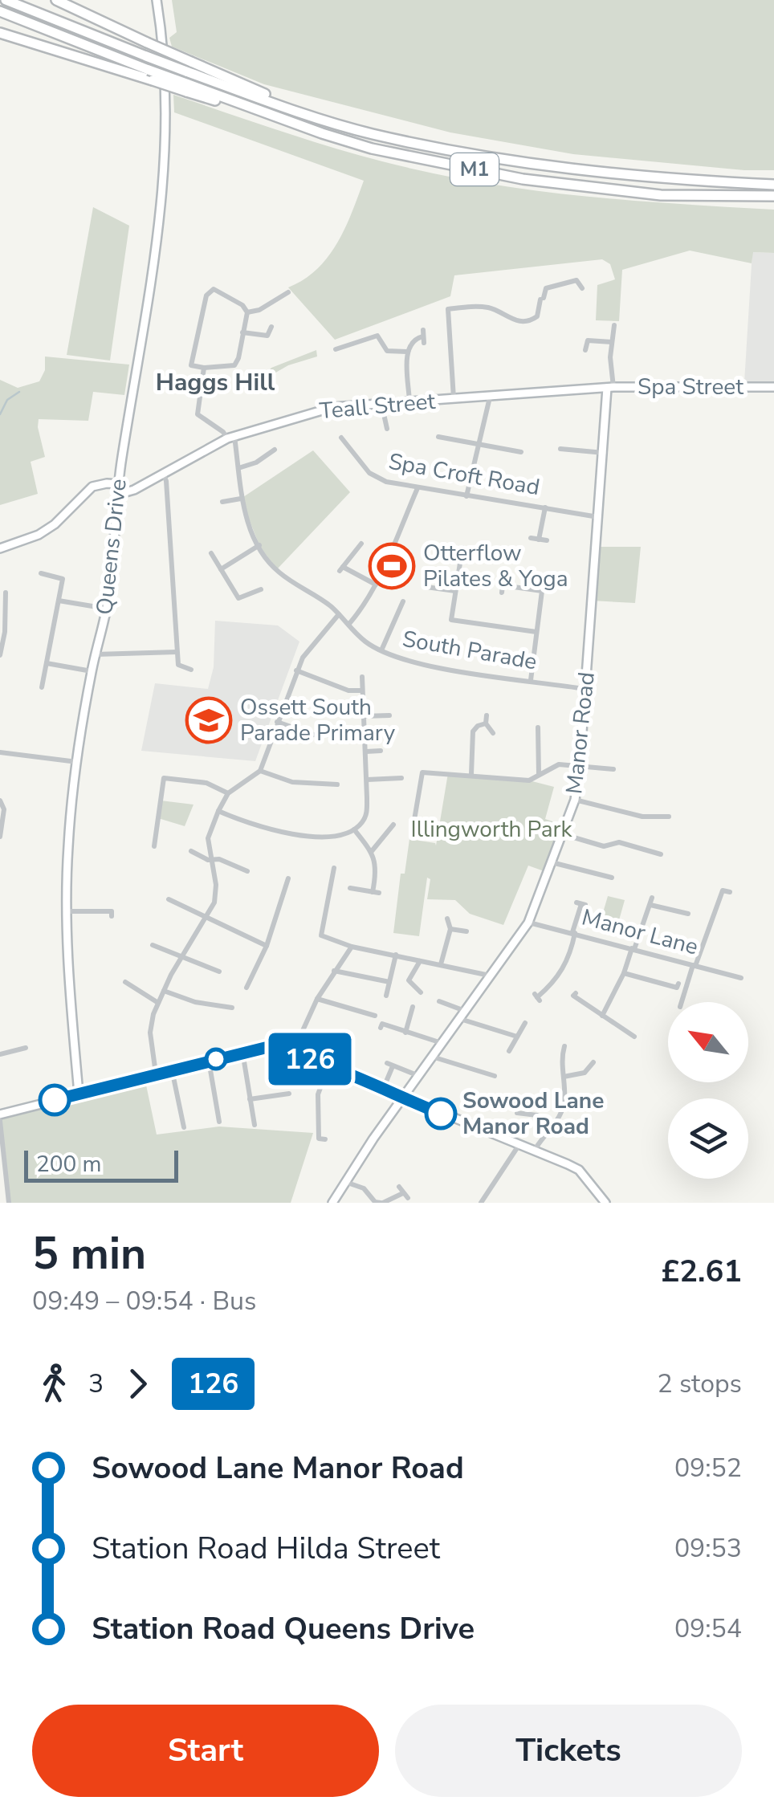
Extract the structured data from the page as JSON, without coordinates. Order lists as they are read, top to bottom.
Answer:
{
  "streets": {
    "highway": ["M1"],
    "street": [
      "Spa Street",
      "Teall Street",
      "Spa Croft Road",
      "Queens Drive",
      "South Parade",
      "Manor Road",
      "Manor Lane"
    ]
  },
  "crossings": [
    ["Spa Street", "Teall Street"],
    ["Spa Street", "Manor Road"],
    ["Teall Street", "Queens Drive"],
    ["Teall Street", "South Parade"],
    ["Teall Street", "Manor Road"],
    ["Spa Croft Road", "Manor Road"],
    ["South Parade", "Manor Road"],
    ["Manor Road", "Manor Lane"]
  ],
  "districts": ["Haggs Hill"],
  "parks": ["Illingworth Park"],
  "places": {
    "sports": ["Otterflow Pilates & Yoga"],
    "school or university": ["Ossett South Parade Primary"],
    "other": ["Sowood Lane Manor Road"]
  },
  "lines": ["bus line 126"],
  "scale_bar": "200 m",
  "north": "top left",
  "page": {
    "on_map": "126",
    "scale": "200 m",
    "heading": ["5 min", "09:49 – 09:54 · Bus", "£2.61"],
    "legs": ["3", "126", "2 stops"],
    "list": [
      {
        "name": "Sowood Lane Manor Road",
        "value": "09:52"
      },
      {
        "name": "Station Road Hilda Street",
        "value": "09:53"
      },
      {
        "name": "Station Road Queens Drive",
        "value": "09:54"
      }
    ],
    "buttons": ["Start", "Tickets"]
  }
}
